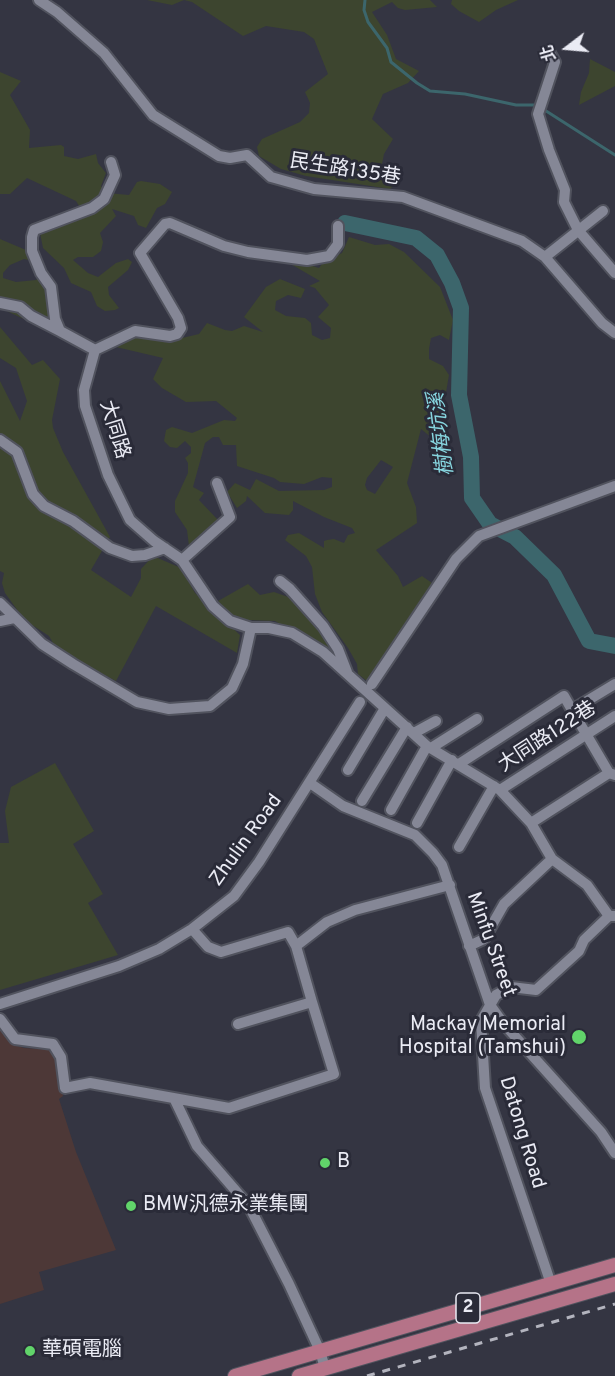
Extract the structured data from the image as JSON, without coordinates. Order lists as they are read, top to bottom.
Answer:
{
  "streets": {
    "main road": ["2"],
    "street": [
      "民生路135巷",
      "大同路",
      "大同路122巷",
      "Zhulin Road",
      "Minfu Street",
      "Datong Road"
    ]
  },
  "crossings": [
    ["Zhulin Road", "Minfu Street"],
    ["Minfu Street", "Datong Road"],
    ["Datong Road", "2"]
  ],
  "water": ["樹梅坑溪"],
  "places": [
    "Mackay Memorial Hospital (Tamshui)",
    "B",
    "BMW汎德永業集團",
    "華碩電腦"
  ],
  "north": "left"
}
